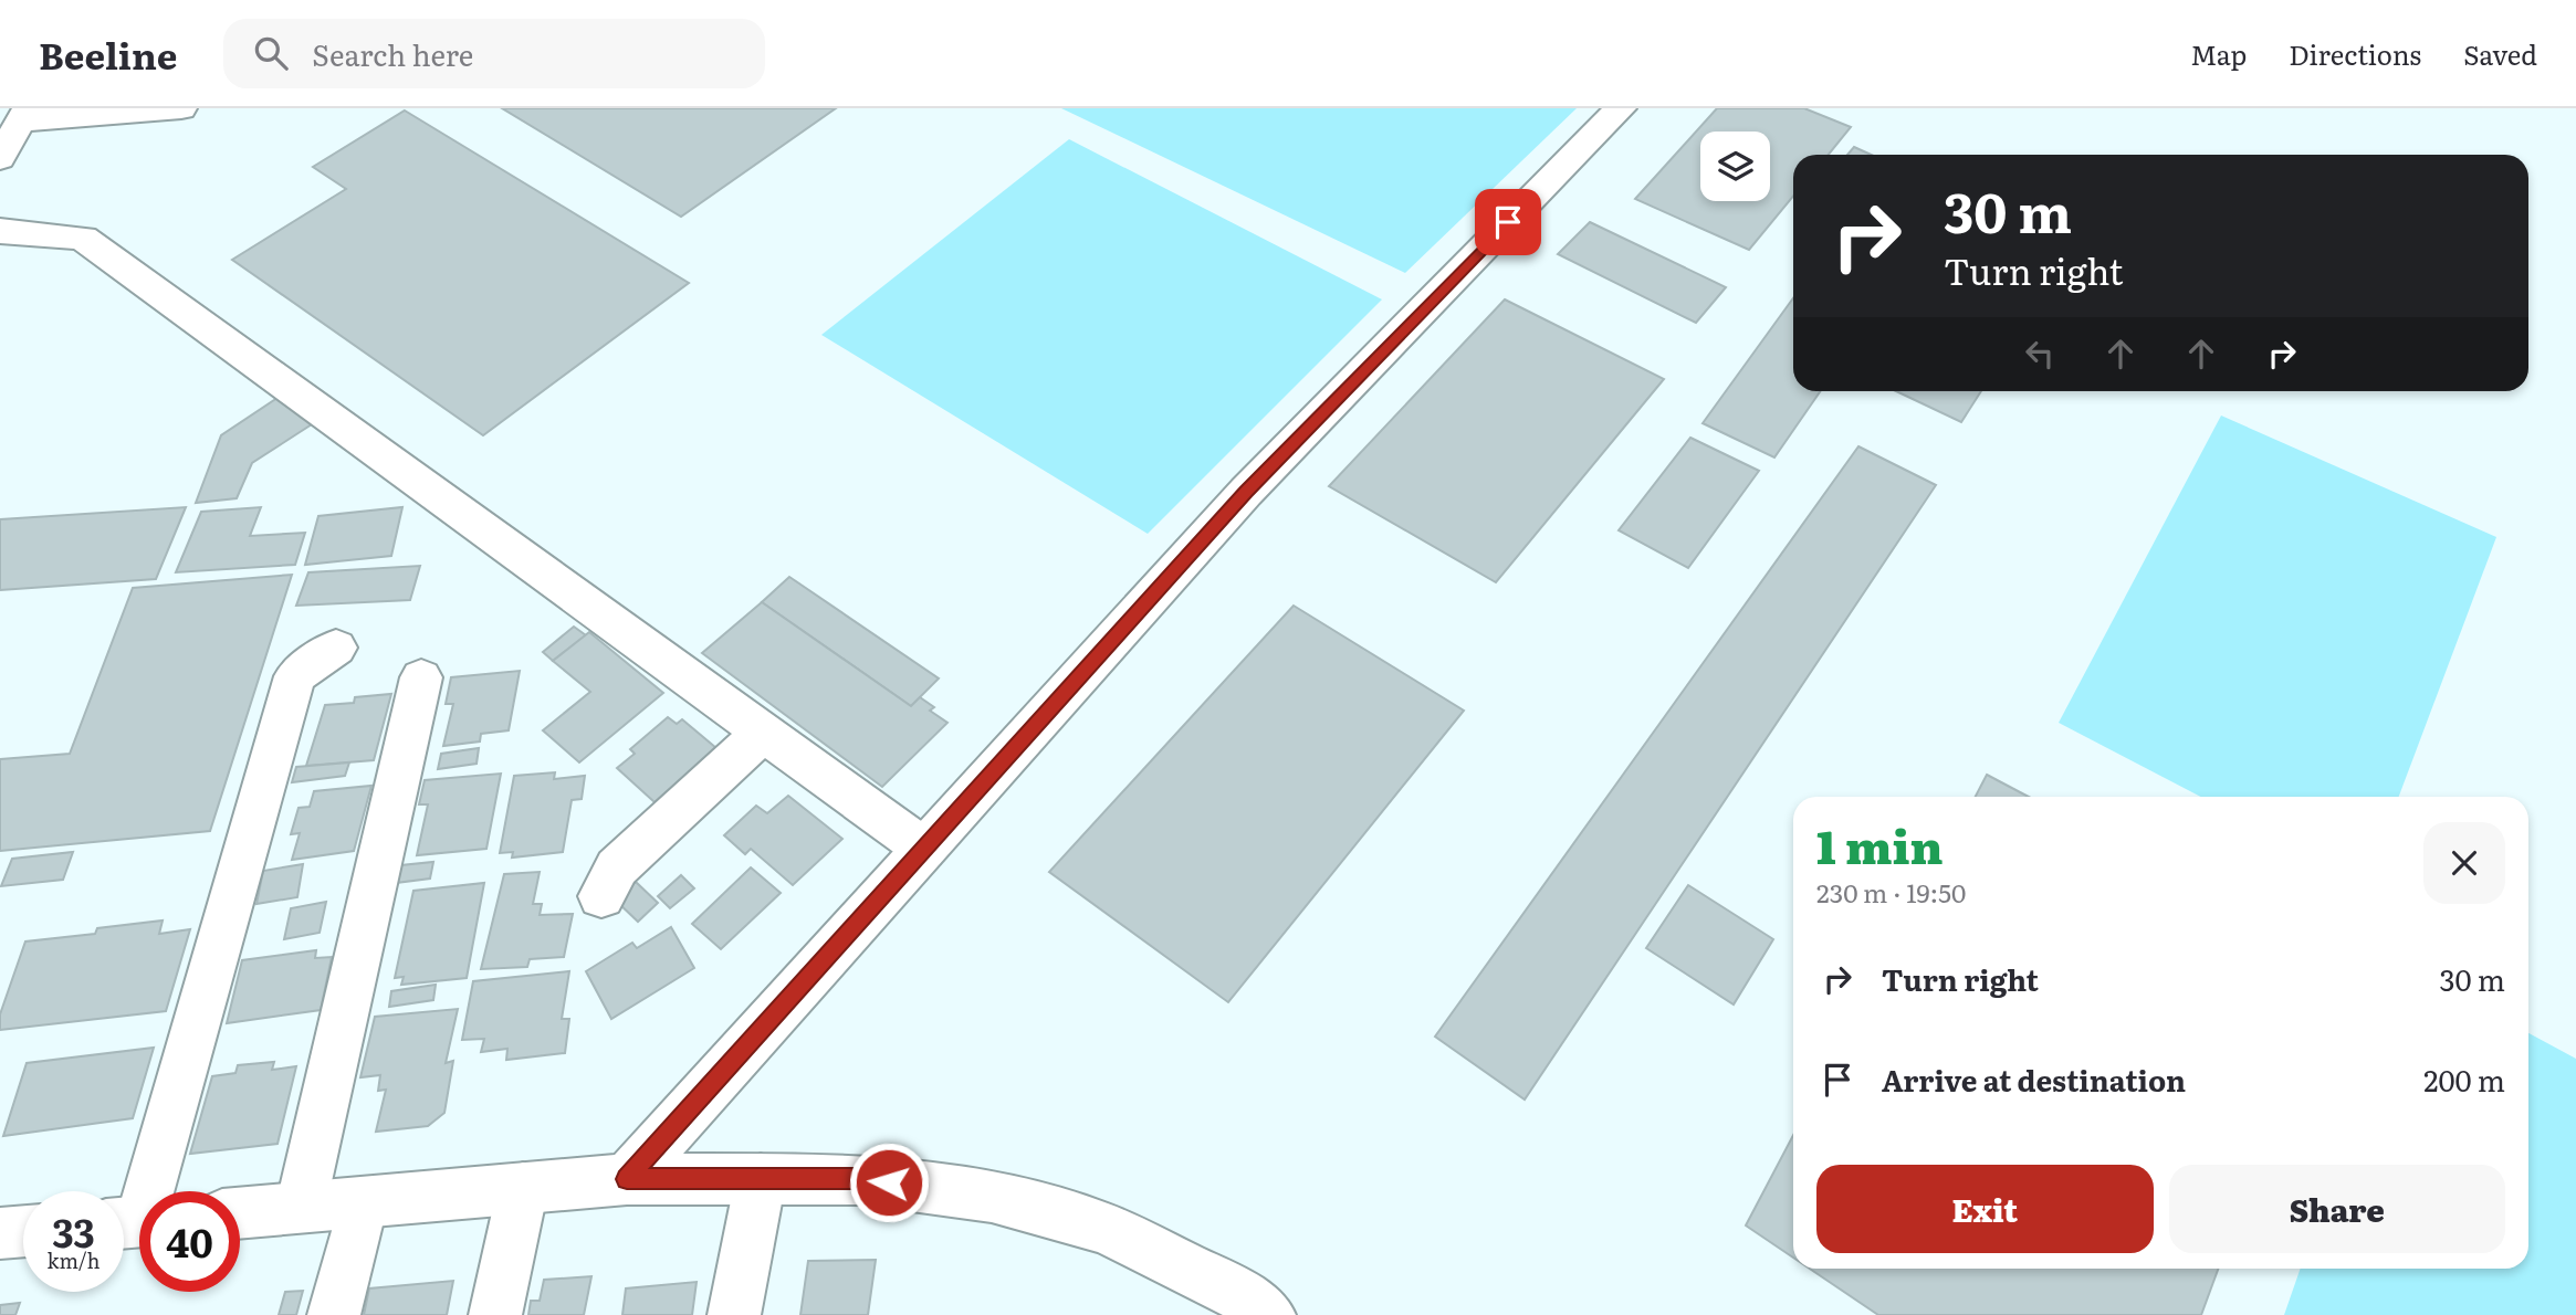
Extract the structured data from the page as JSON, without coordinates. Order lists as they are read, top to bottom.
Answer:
{
  "page": {
    "header": "Beeline",
    "search": "Search here",
    "nav": ["Map", "Directions", "Saved"],
    "turn": ["30 m", "Turn right"],
    "heading": ["1 min", "230 m · 19:50"],
    "list": [
      {
        "name": "Turn right",
        "value": "30 m"
      },
      {
        "name": "Arrive at destination",
        "value": "200 m"
      }
    ],
    "buttons": ["Exit", "Share"],
    "speed": "33 km/h",
    "limit": "40"
  }
}
